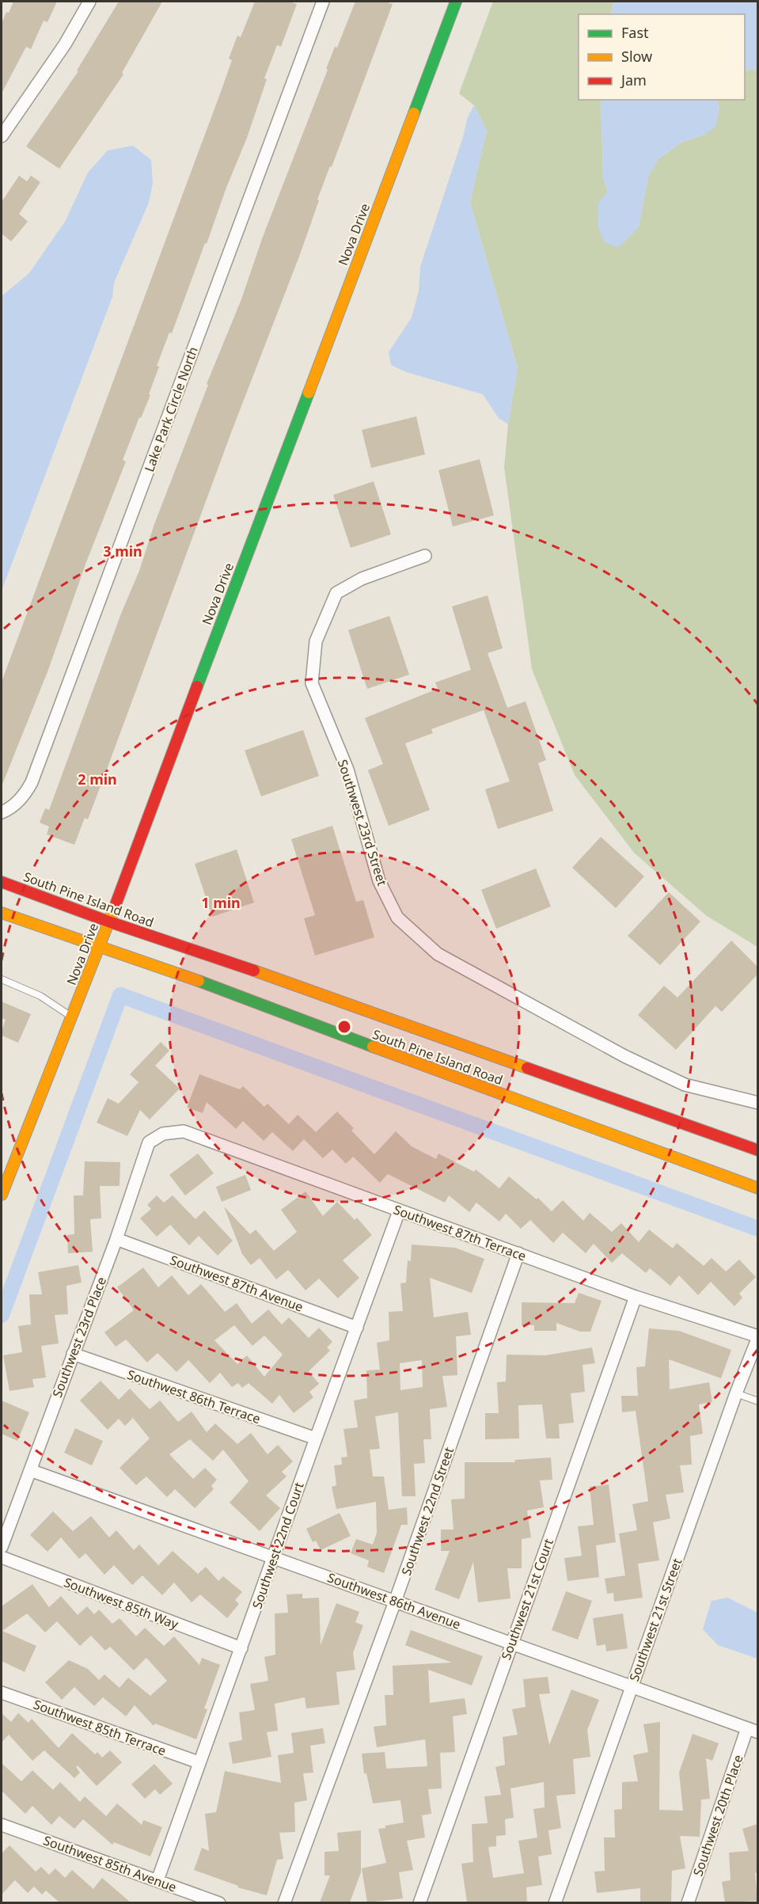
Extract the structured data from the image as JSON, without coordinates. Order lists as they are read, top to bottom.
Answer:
{
  "streets": {
    "main road": ["Nova Drive", "South Pine Island Road"],
    "street": [
      "Lake Park Circle North",
      "Southwest 23rd Street",
      "Southwest 87th Terrace",
      "Southwest 87th Avenue",
      "Southwest 23rd Place",
      "Southwest 86th Terrace",
      "Southwest 22nd Street",
      "Southwest 22nd Court",
      "Southwest 21st Court",
      "Southwest 86th Avenue",
      "Southwest 85th Way",
      "Southwest 21st Street",
      "Southwest 85th Terrace",
      "Southwest 20th Place",
      "Southwest 85th Avenue"
    ]
  },
  "crossings": [
    ["Nova Drive", "South Pine Island Road"],
    ["Southwest 87th Terrace", "Southwest 23rd Place"],
    ["Southwest 87th Terrace", "Southwest 22nd Street"],
    ["Southwest 87th Terrace", "Southwest 22nd Court"],
    ["Southwest 87th Terrace", "Southwest 21st Court"],
    ["Southwest 87th Terrace", "Southwest 21st Street"],
    ["Southwest 87th Avenue", "Southwest 23rd Place"],
    ["Southwest 87th Avenue", "Southwest 22nd Court"],
    ["Southwest 23rd Place", "Southwest 86th Terrace"],
    ["Southwest 23rd Place", "Southwest 86th Avenue"],
    ["Southwest 86th Terrace", "Southwest 22nd Court"],
    ["Southwest 22nd Street", "Southwest 86th Avenue"],
    ["Southwest 22nd Court", "Southwest 86th Avenue"],
    ["Southwest 22nd Court", "Southwest 85th Way"],
    ["Southwest 22nd Court", "Southwest 85th Terrace"],
    ["Southwest 22nd Court", "Southwest 85th Avenue"],
    ["Southwest 21st Court", "Southwest 86th Avenue"],
    ["Southwest 86th Avenue", "Southwest 21st Street"],
    ["Southwest 86th Avenue", "Southwest 20th Place"]
  ],
  "legend": ["Fast", "Slow", "Jam"],
  "rings": ["3 min", "2 min", "1 min"]
}
